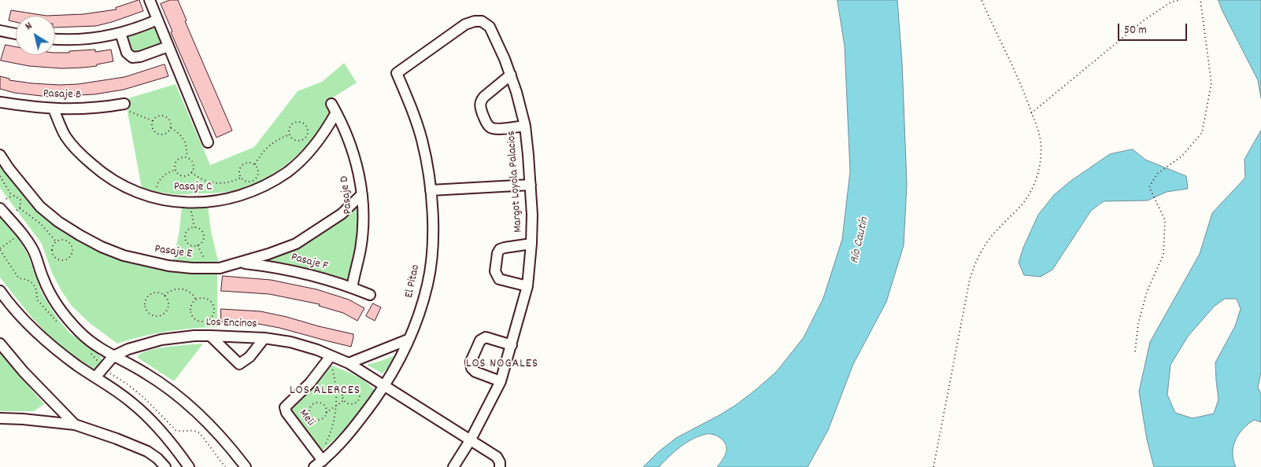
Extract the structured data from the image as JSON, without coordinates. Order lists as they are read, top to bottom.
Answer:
{
  "streets": {
    "street": [
      "Pasaje B",
      "Margot Loyola Palacios",
      "Pasaje C",
      "Pasaje D",
      "Pasaje E",
      "Pasaje F",
      "El Pitao",
      "Los Encinos",
      "Meli"
    ]
  },
  "crossings": [
    ["Pasaje B", "Pasaje C"],
    ["Margot Loyola Palacios", "El Pitao"],
    ["Margot Loyola Palacios", "Los Encinos"],
    ["Pasaje C", "Pasaje D"],
    ["Pasaje D", "Pasaje E"],
    ["Pasaje D", "Pasaje F"],
    ["Pasaje E", "Pasaje F"],
    ["El Pitao", "Los Encinos"],
    ["El Pitao", "Meli"],
    ["Los Encinos", "Meli"]
  ],
  "districts": ["LOS NOGALES", "LOS ALERCES"],
  "water": ["Río Cautín"],
  "scale_bar": "50 m",
  "north": "top left"
}
